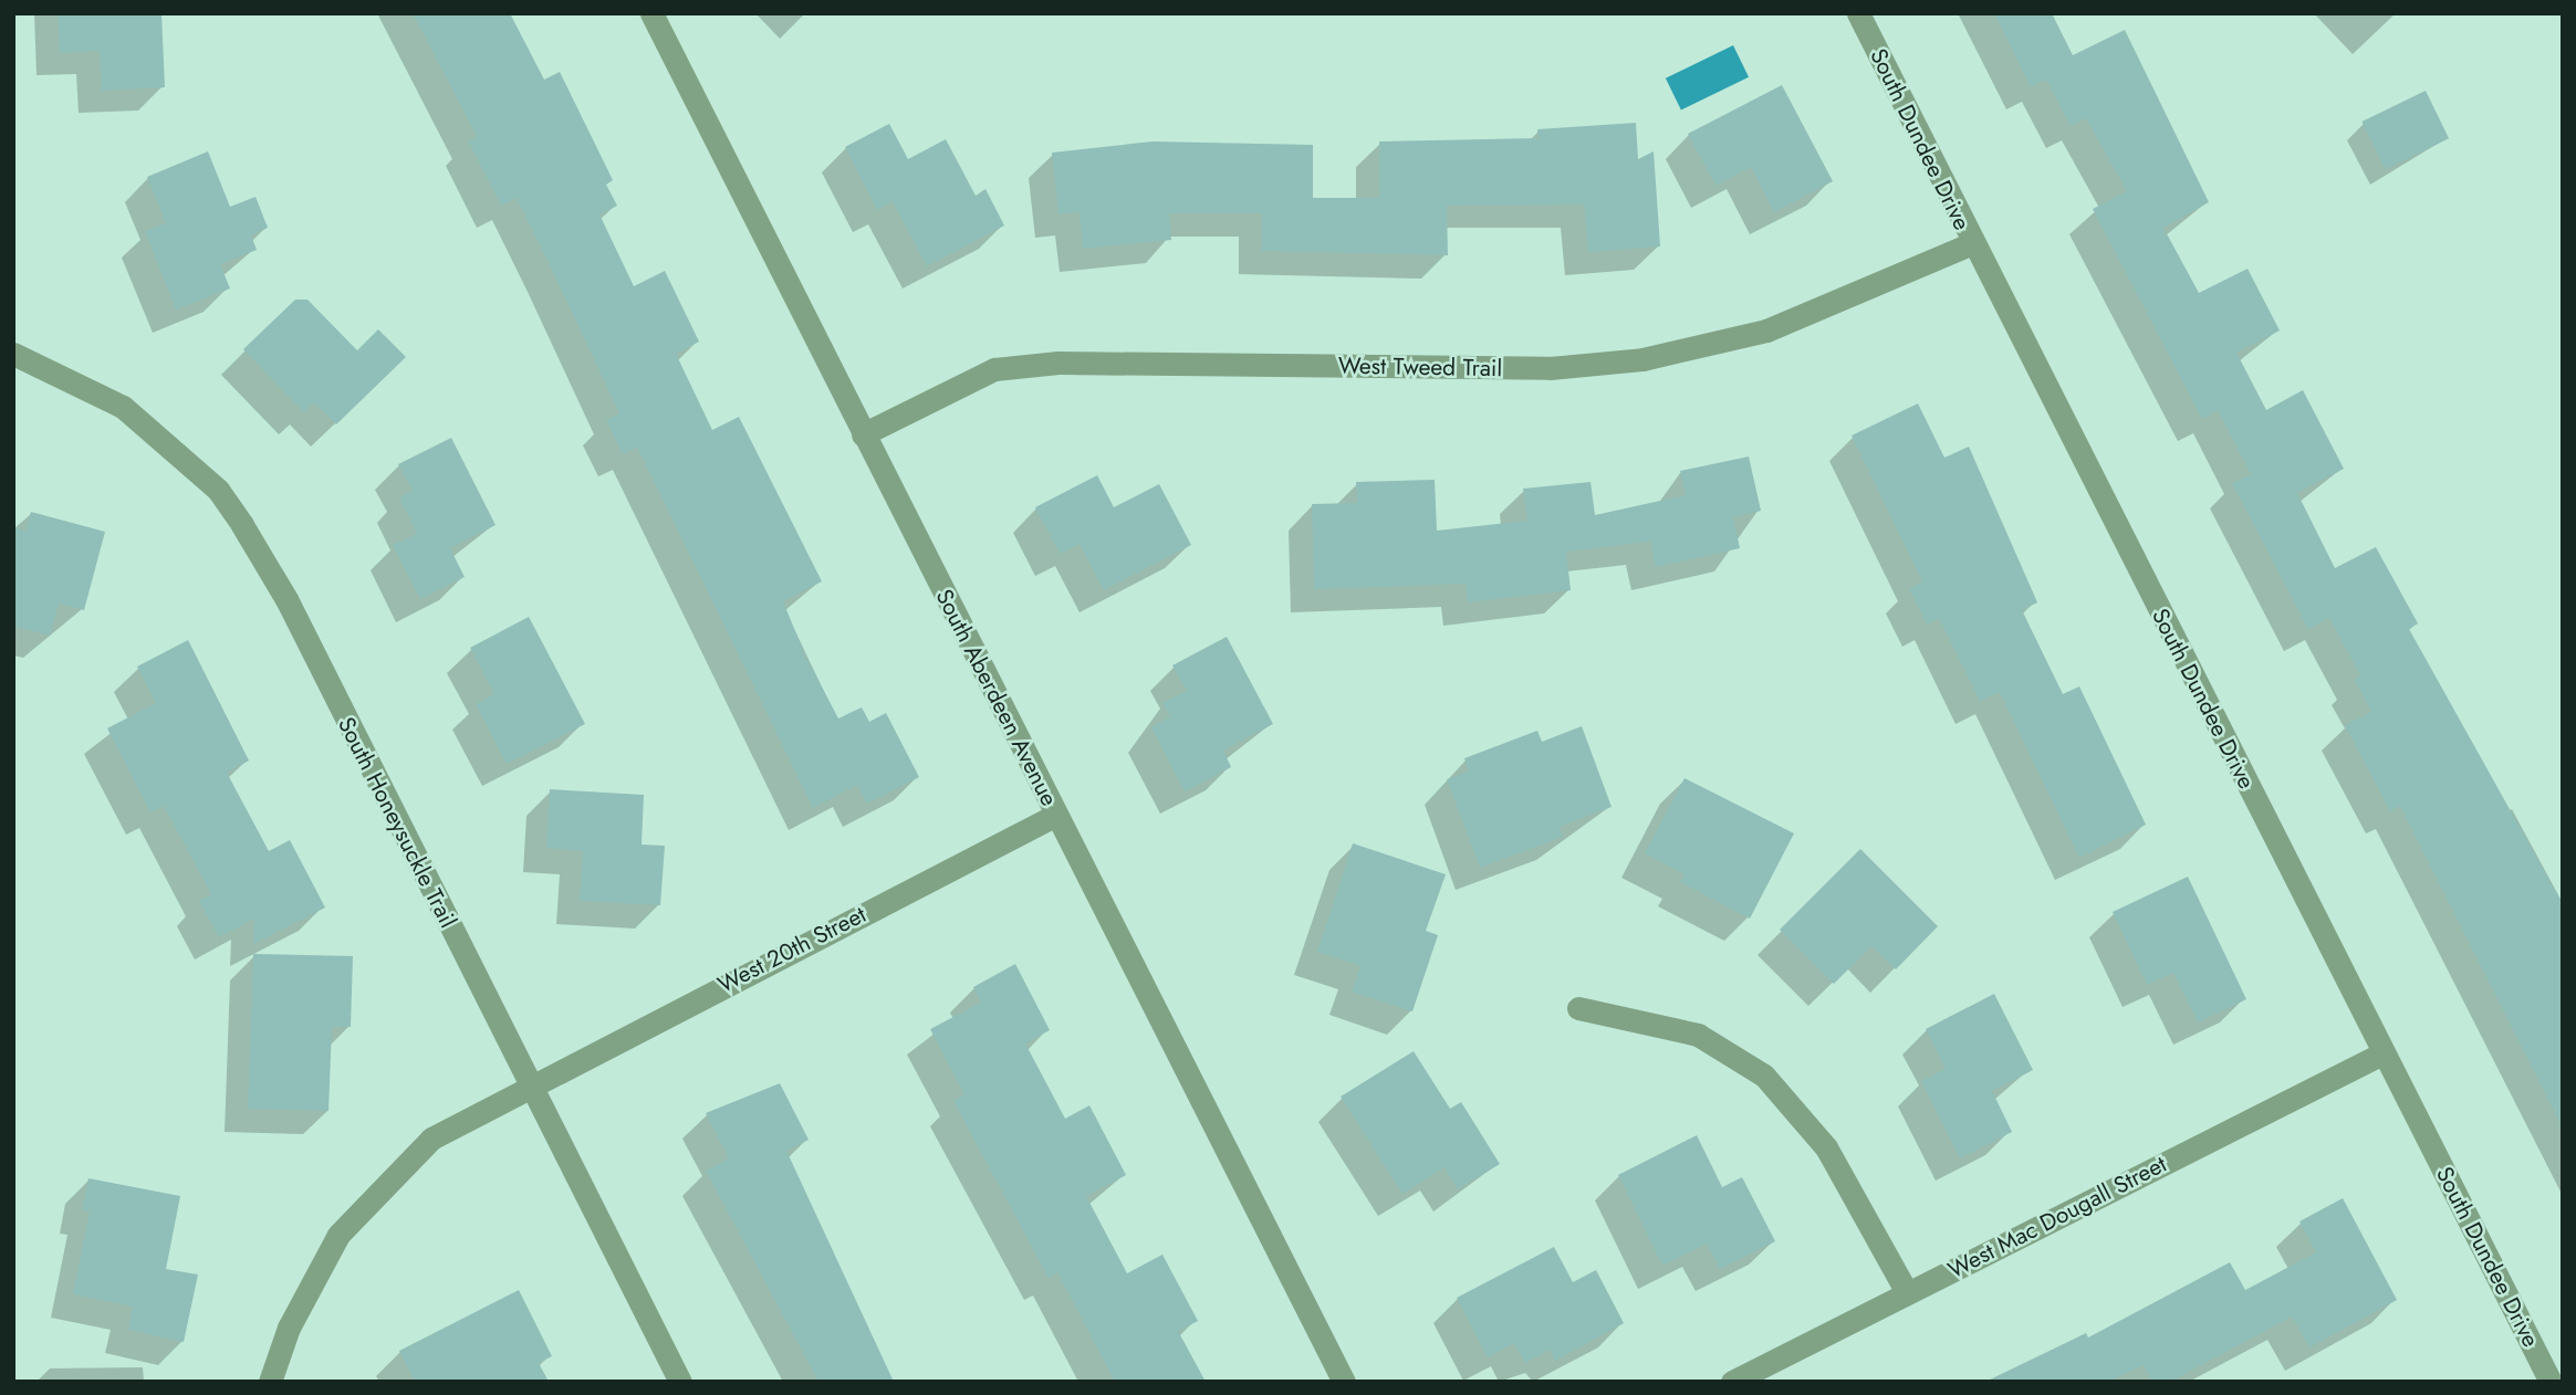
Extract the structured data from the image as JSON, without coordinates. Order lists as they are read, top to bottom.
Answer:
{
  "streets": {
    "street": [
      "South Dundee Drive",
      "West Tweed Trail",
      "South Aberdeen Avenue",
      "South Honeysuckle Trail",
      "West 20th Street",
      "West Mac Dougall Street"
    ]
  },
  "crossings": [
    ["South Dundee Drive", "West Tweed Trail"],
    ["South Dundee Drive", "West Mac Dougall Street"],
    ["West Tweed Trail", "South Aberdeen Avenue"],
    ["South Aberdeen Avenue", "West 20th Street"],
    ["South Honeysuckle Trail", "West 20th Street"]
  ]
}
